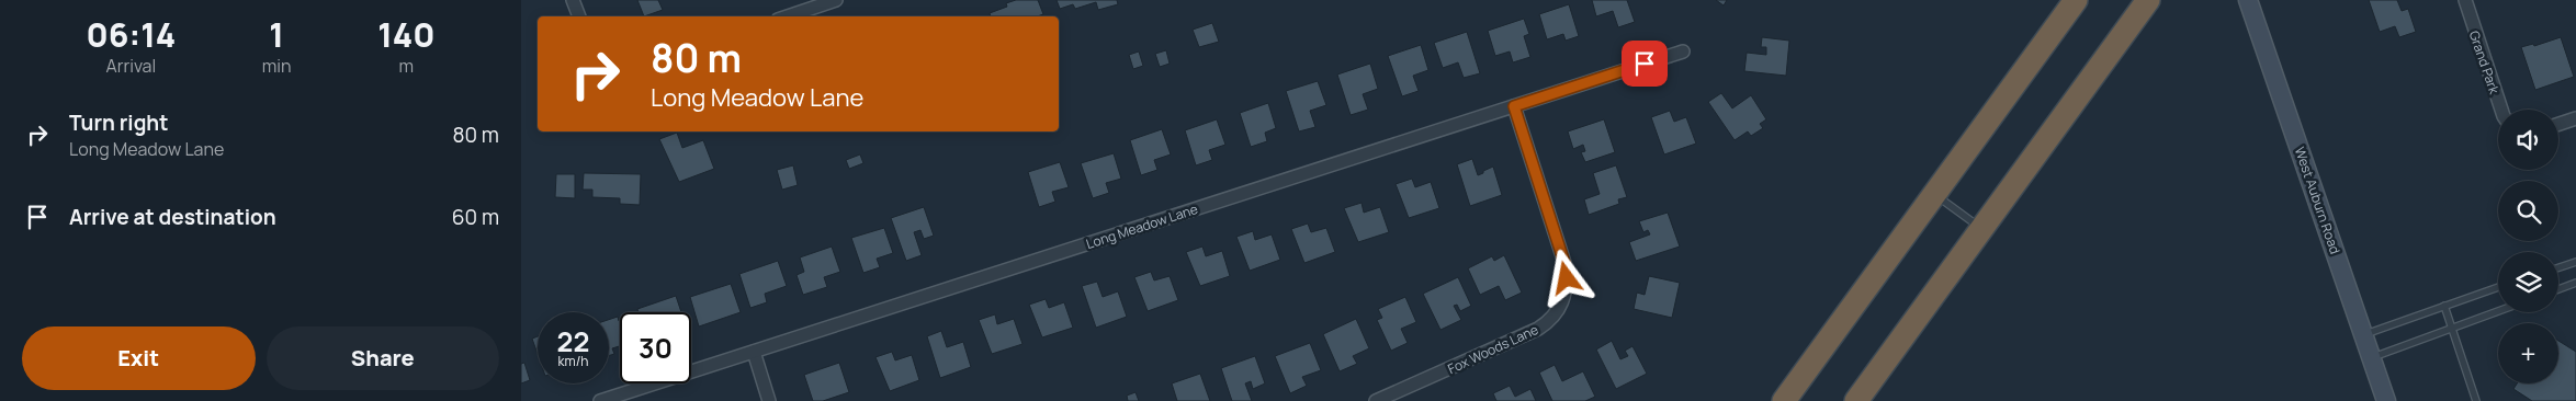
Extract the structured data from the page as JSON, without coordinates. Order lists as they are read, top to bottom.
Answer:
{
  "streets": {
    "main road": ["West Auburn Road"],
    "street": ["Grand Park", "Long Meadow Lane", "Fox Woods Lane"]
  },
  "crossings": [
    ["Long Meadow Lane", "Fox Woods Lane"]
  ],
  "page": {
    "eta": [
      "06:14",
      "Arrival",
      "1",
      "min",
      "140",
      "m"
    ],
    "turn": ["80 m", "Long Meadow Lane"],
    "list": [
      {
        "name": "Turn right",
        "note": "Long Meadow Lane",
        "value": "80 m"
      },
      {
        "name": "Arrive at destination",
        "value": "60 m"
      }
    ],
    "map_buttons": "+",
    "speed": "22 km/h",
    "limit": "30",
    "buttons": ["Exit", "Share"]
  }
}
